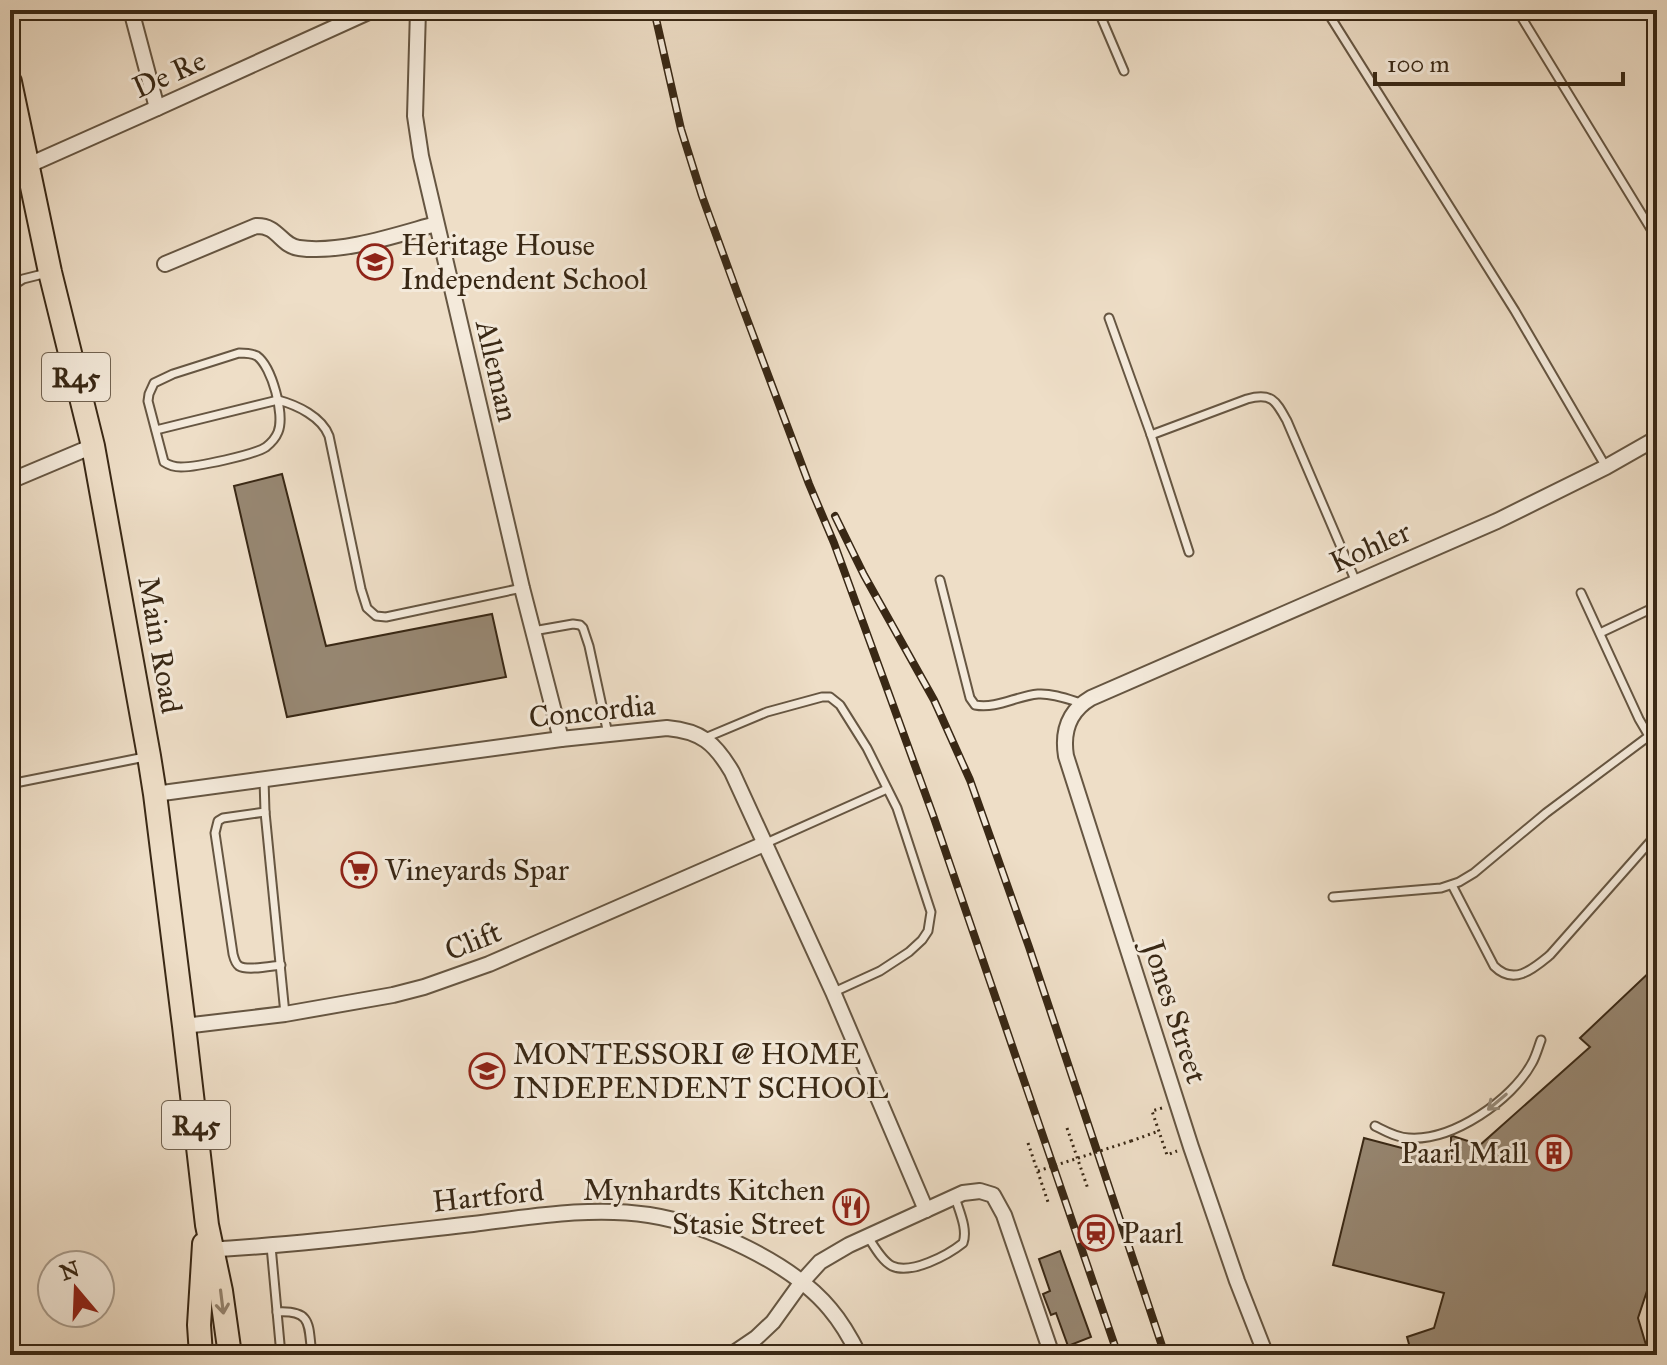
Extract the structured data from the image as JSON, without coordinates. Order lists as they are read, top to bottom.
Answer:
{
  "streets": {
    "main road": ["R45", "Main Road"],
    "street": [
      "De Re",
      "Alleman",
      "Kohler",
      "Concordia",
      "Clift",
      "Jones Street",
      "Hartford"
    ]
  },
  "crossings": [
    ["De Re", "Main Road"],
    ["Alleman", "Concordia"],
    ["Kohler", "Jones Street"],
    ["Main Road", "Concordia"],
    ["Main Road", "Clift"],
    ["Main Road", "Hartford"]
  ],
  "places": {
    "school or university": ["Heritage House Independent School", "MONTESSORI @ HOME INDEPENDENT SCHOOL"],
    "supermarket": ["Vineyards Spar"],
    "building": ["Paarl Mall"],
    "restaurant": ["Mynhardts Kitchen Stasie Street"],
    "station": ["Paarl"]
  },
  "scale_bar": "100 m",
  "north": "top"
}
